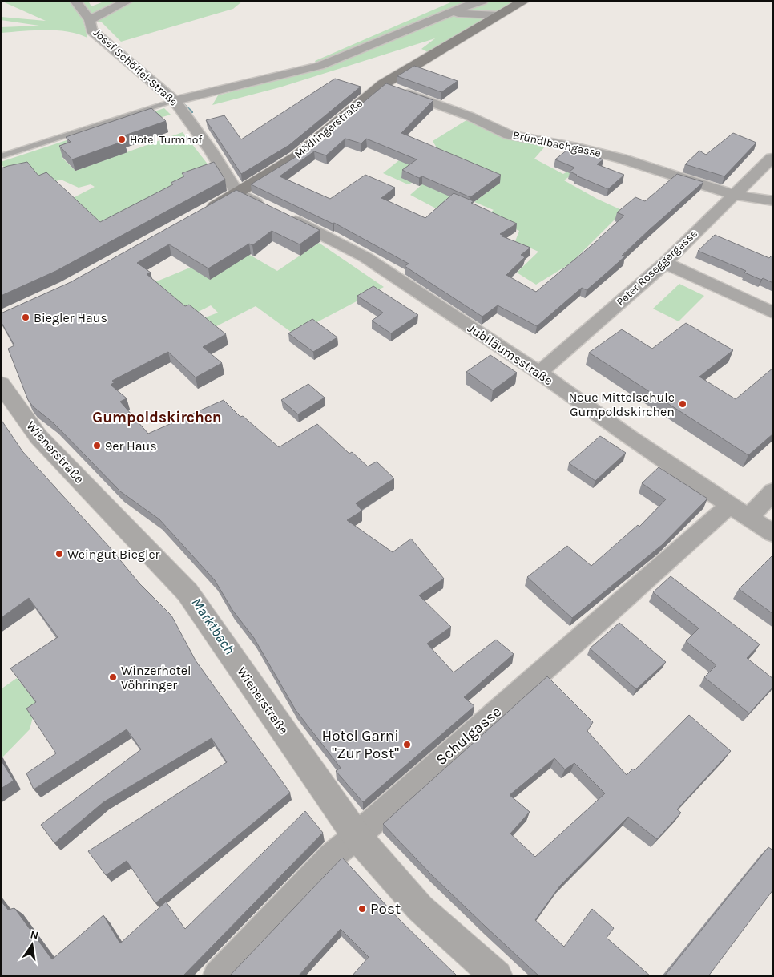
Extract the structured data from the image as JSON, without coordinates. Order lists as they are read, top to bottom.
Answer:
{
  "streets": {
    "main road": ["Mödlingerstraße"],
    "street": [
      "Josef Schöffel-Straße",
      "Bründlbachgasse",
      "Peter Roseggergasse",
      "Jubiläumsstraße",
      "Wienerstraße",
      "Schulgasse"
    ]
  },
  "crossings": [
    ["Josef Schöffel-Straße", "Mödlingerstraße"],
    ["Josef Schöffel-Straße", "Jubiläumsstraße"],
    ["Mödlingerstraße", "Bründlbachgasse"],
    ["Mödlingerstraße", "Jubiläumsstraße"],
    ["Bründlbachgasse", "Peter Roseggergasse"],
    ["Peter Roseggergasse", "Jubiläumsstraße"],
    ["Jubiläumsstraße", "Schulgasse"],
    ["Wienerstraße", "Schulgasse"]
  ],
  "districts": ["Gumpoldskirchen"],
  "water": ["Marktbach"],
  "places": [
    "Hotel Turmhof",
    "Biegler Haus",
    "Neue Mittelschule Gumpoldskirchen",
    "9er Haus",
    "Weingut Biegler",
    "Winzerhotel Vöhringer",
    "Hotel Garni \"Zur Post\"",
    "Post"
  ],
  "north": "top"
}
